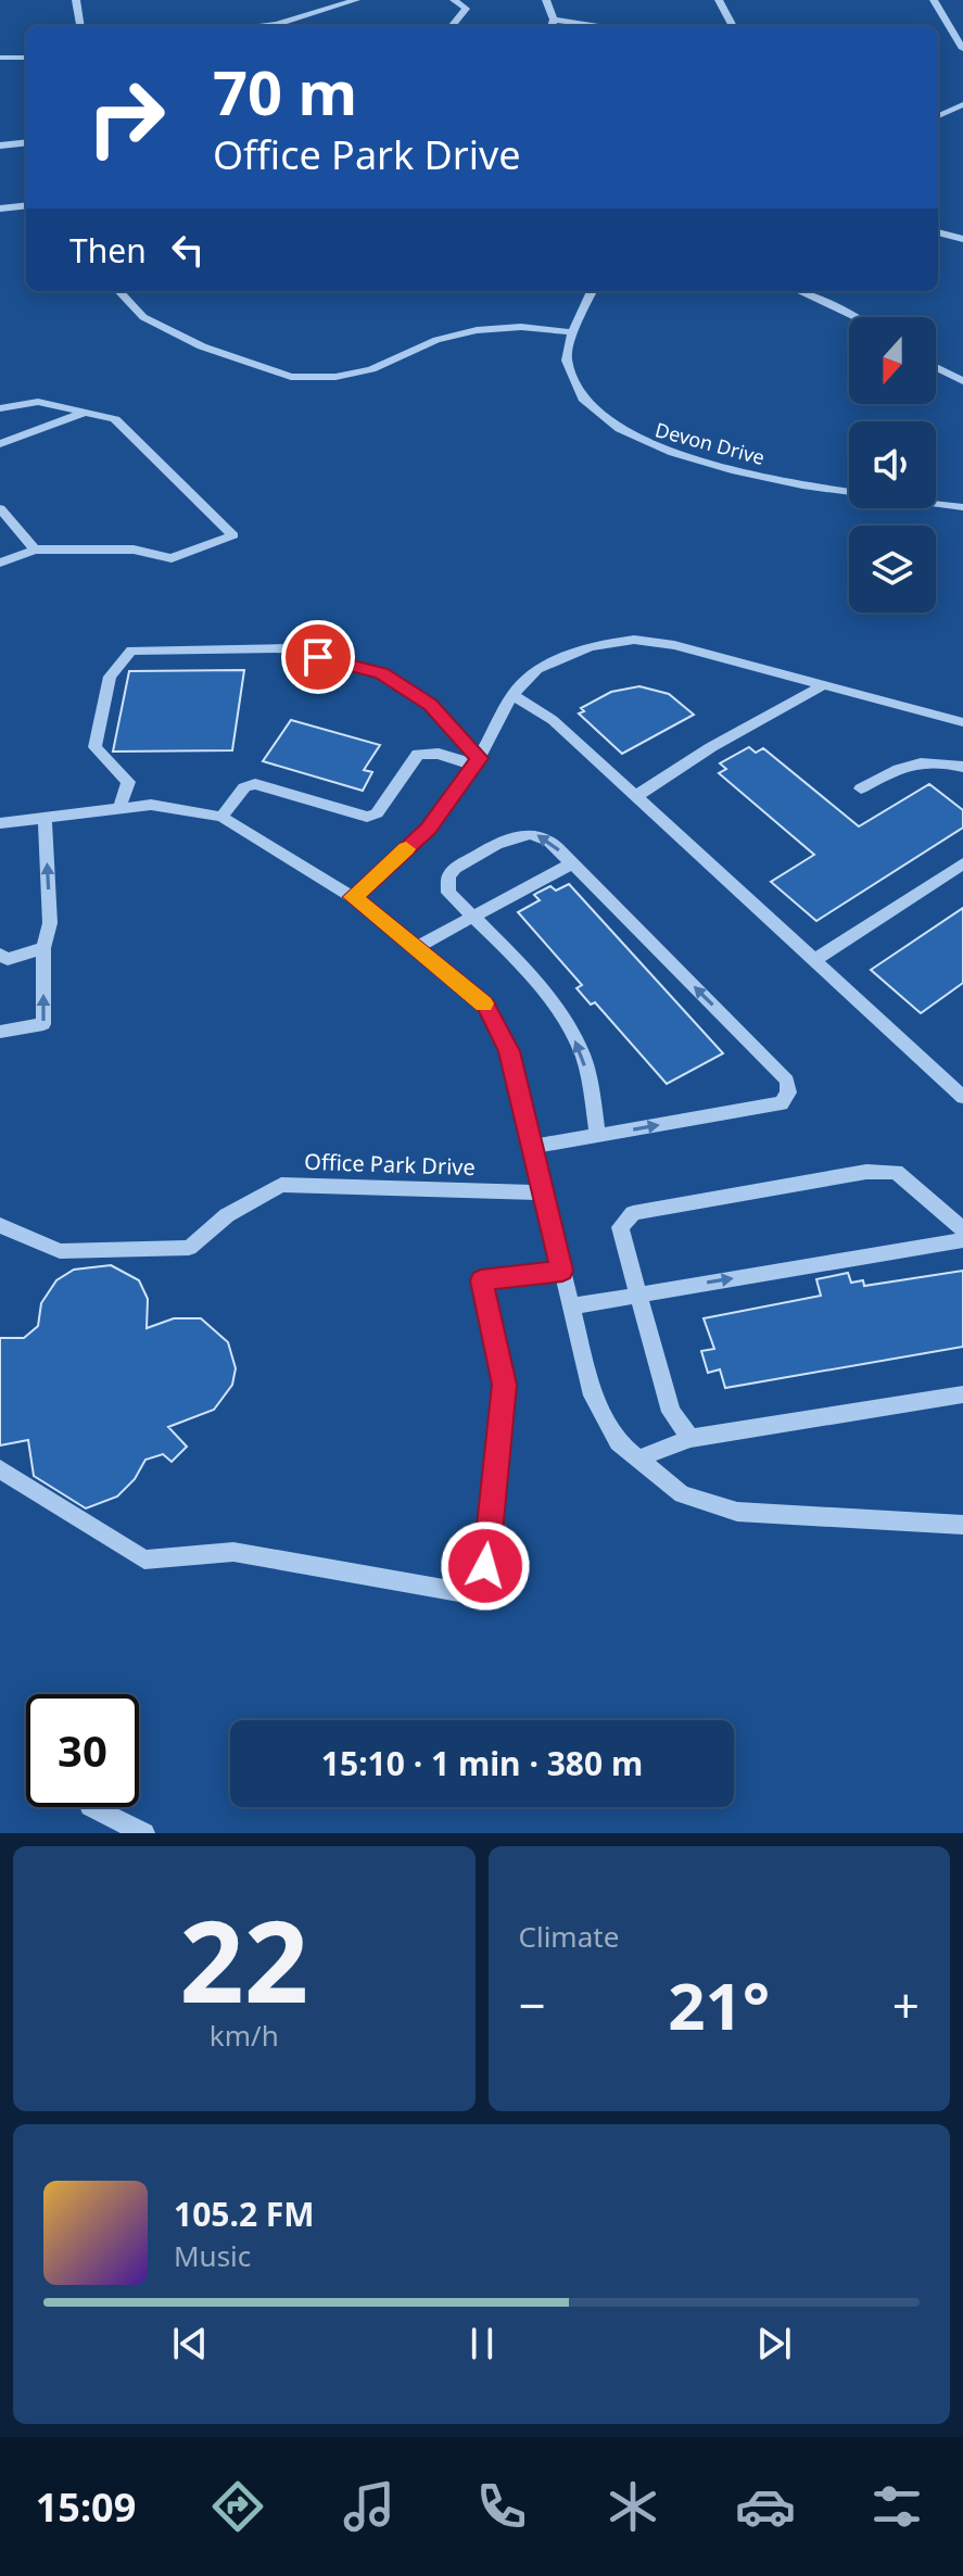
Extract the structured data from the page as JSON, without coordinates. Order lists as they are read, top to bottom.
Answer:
{
  "streets": {
    "street": ["Devon Drive", "Office Park Drive"]
  },
  "north": "bottom",
  "page": {
    "turn": ["70 m", "Office Park Drive"],
    "then": "Then",
    "limit": "30",
    "trip": "15:10 · 1 min · 380 m",
    "tile": [
      ["22", "km/h"],
      "Climate"
    ],
    "heat": ["−", "21°", "+"],
    "song": ["105.2 FM", "Music"],
    "tabs": "15:09"
  }
}
